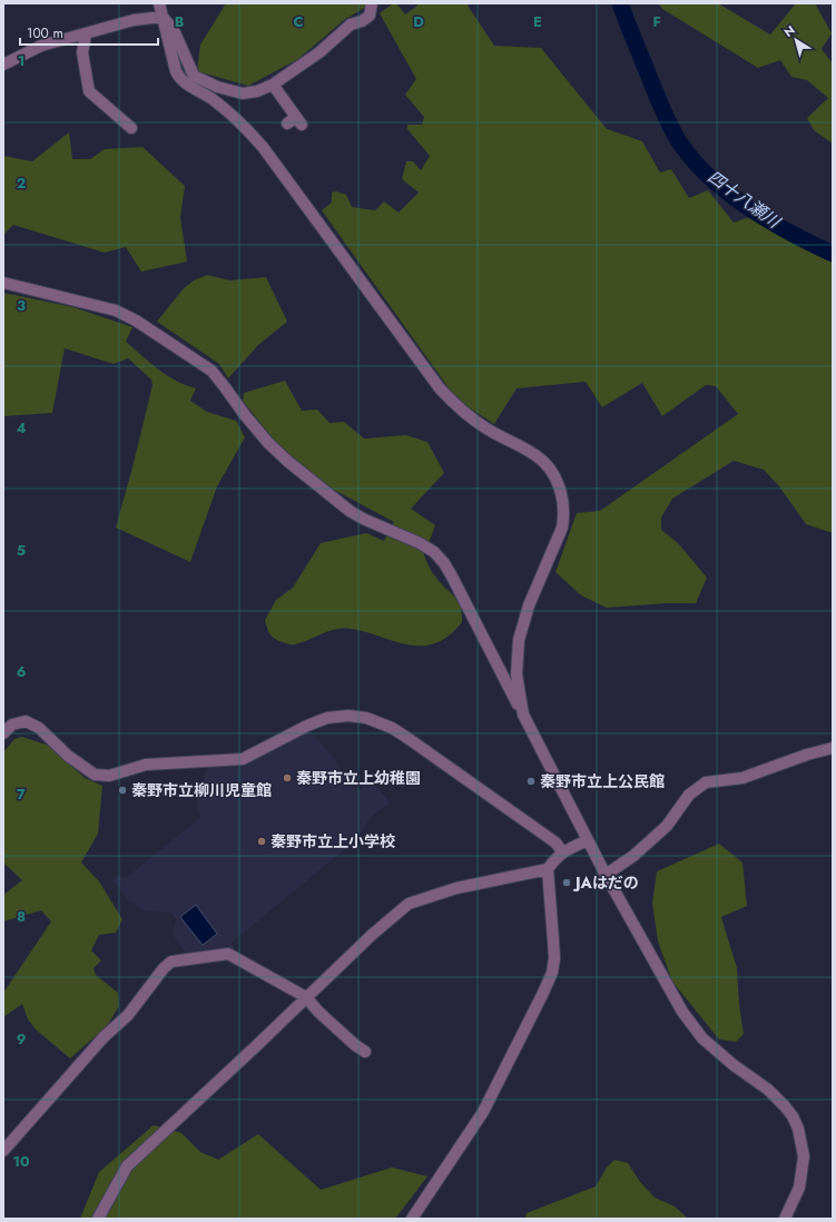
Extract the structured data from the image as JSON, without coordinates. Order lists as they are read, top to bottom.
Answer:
{
  "water": ["四十八瀬川"],
  "places": [
    "秦野市立上幼稚園",
    "秦野市立上公民館",
    "秦野市立柳川児童館",
    "秦野市立上小学校",
    "JAはだの"
  ],
  "scale_bar": "100 m",
  "north": "top left",
  "grid": {
    "columns": [
      "B",
      "C",
      "D",
      "E",
      "F"
    ],
    "rows": [
      "1",
      "2",
      "3",
      "4",
      "5",
      "6",
      "7",
      "8",
      "9",
      "10"
    ]
  }
}
